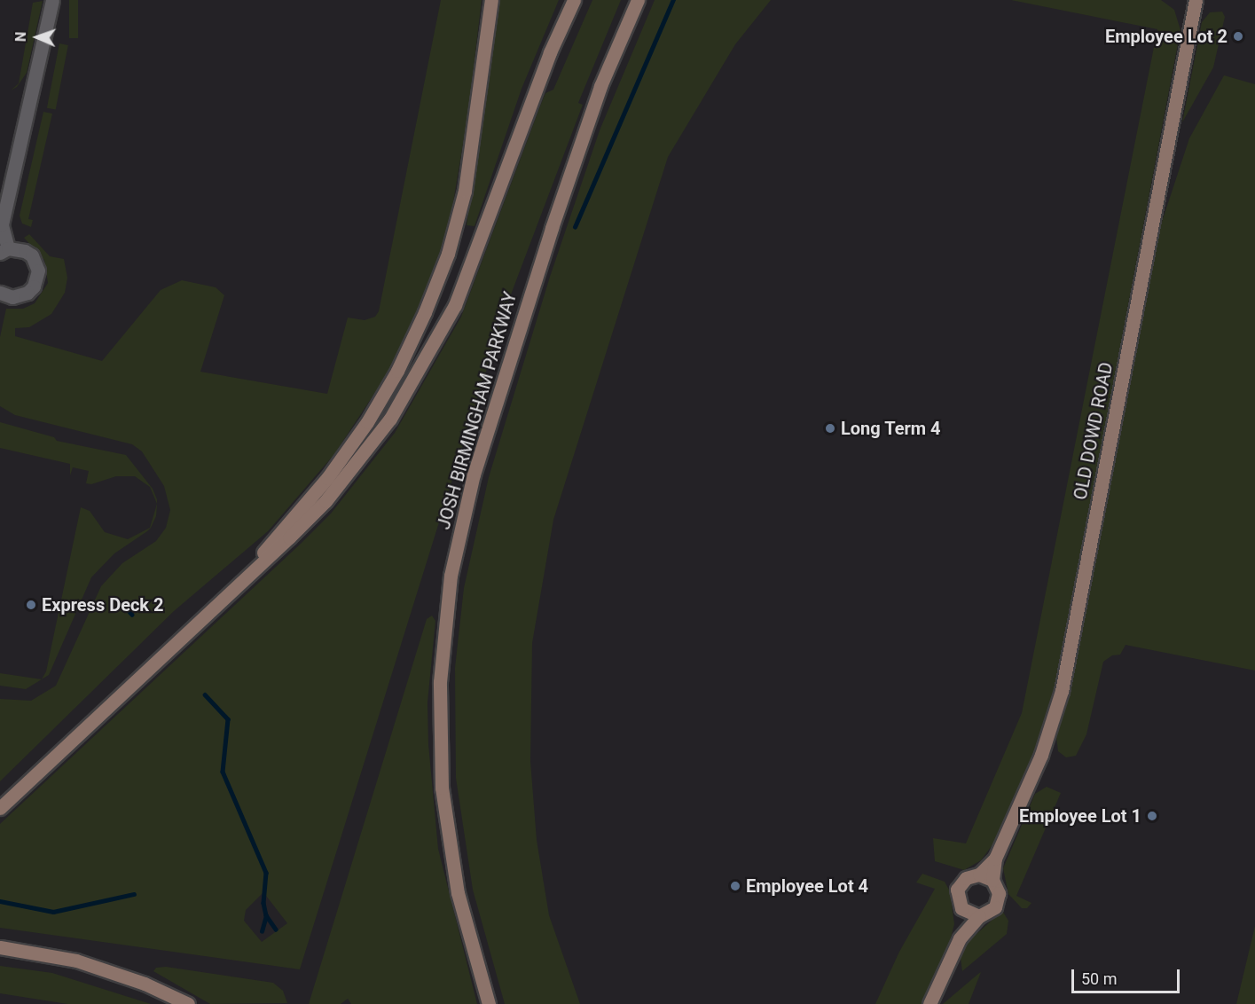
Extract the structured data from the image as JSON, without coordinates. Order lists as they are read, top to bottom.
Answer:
{
  "streets": {
    "main road": ["JOSH BIRMINGHAM PARKWAY", "OLD DOWD ROAD"]
  },
  "places": [
    "Employee Lot 2",
    "Long Term 4",
    "Express Deck 2",
    "Employee Lot 1",
    "Employee Lot 4"
  ],
  "scale_bar": "50 m",
  "north": "left"
}
